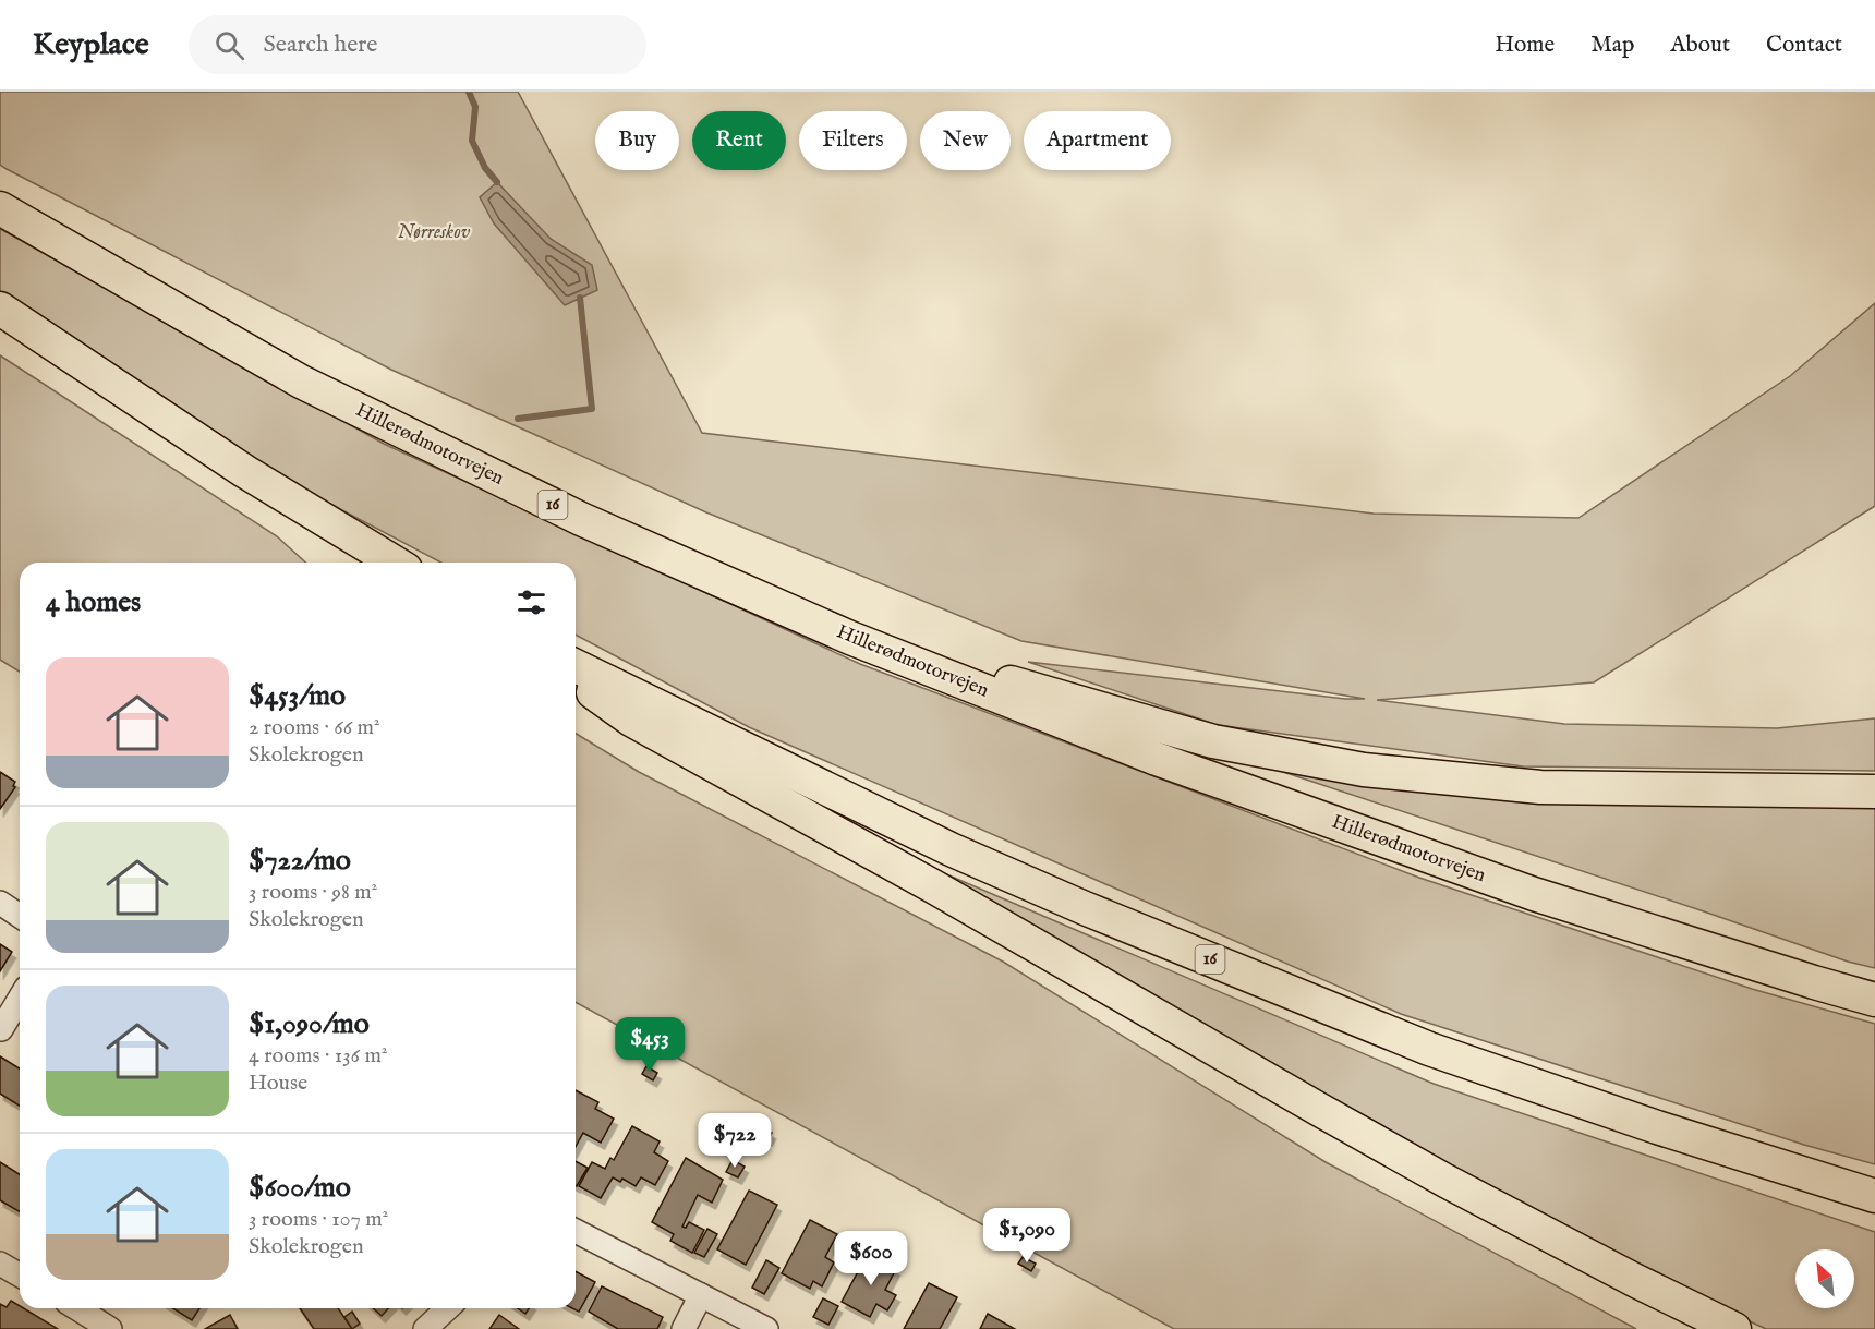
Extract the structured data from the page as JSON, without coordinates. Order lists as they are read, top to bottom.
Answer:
{
  "streets": {
    "highway": ["Hillerødmotorvejen", "16"]
  },
  "parks": ["Nørreskov"],
  "north": "top left",
  "page": {
    "header": "Keyplace",
    "search": "Search here",
    "nav": [
      "Home",
      "Map",
      "About",
      "Contact"
    ],
    "chip": [
      "Buy",
      "Rent",
      "Filters",
      "New",
      "Apartment"
    ],
    "heading": "4 homes",
    "list": [
      {
        "name": "$453/mo",
        "note": "2 rooms · 66 m² · Skolekrogen"
      },
      {
        "name": "$722/mo",
        "note": "3 rooms · 98 m² · Skolekrogen"
      },
      {
        "name": "$1,090/mo",
        "note": "4 rooms · 136 m² · House"
      },
      {
        "name": "$600/mo",
        "note": "3 rooms · 107 m² · Skolekrogen"
      }
    ],
    "price": [
      "$453",
      "$722",
      "$1,090",
      "$600"
    ]
  }
}
